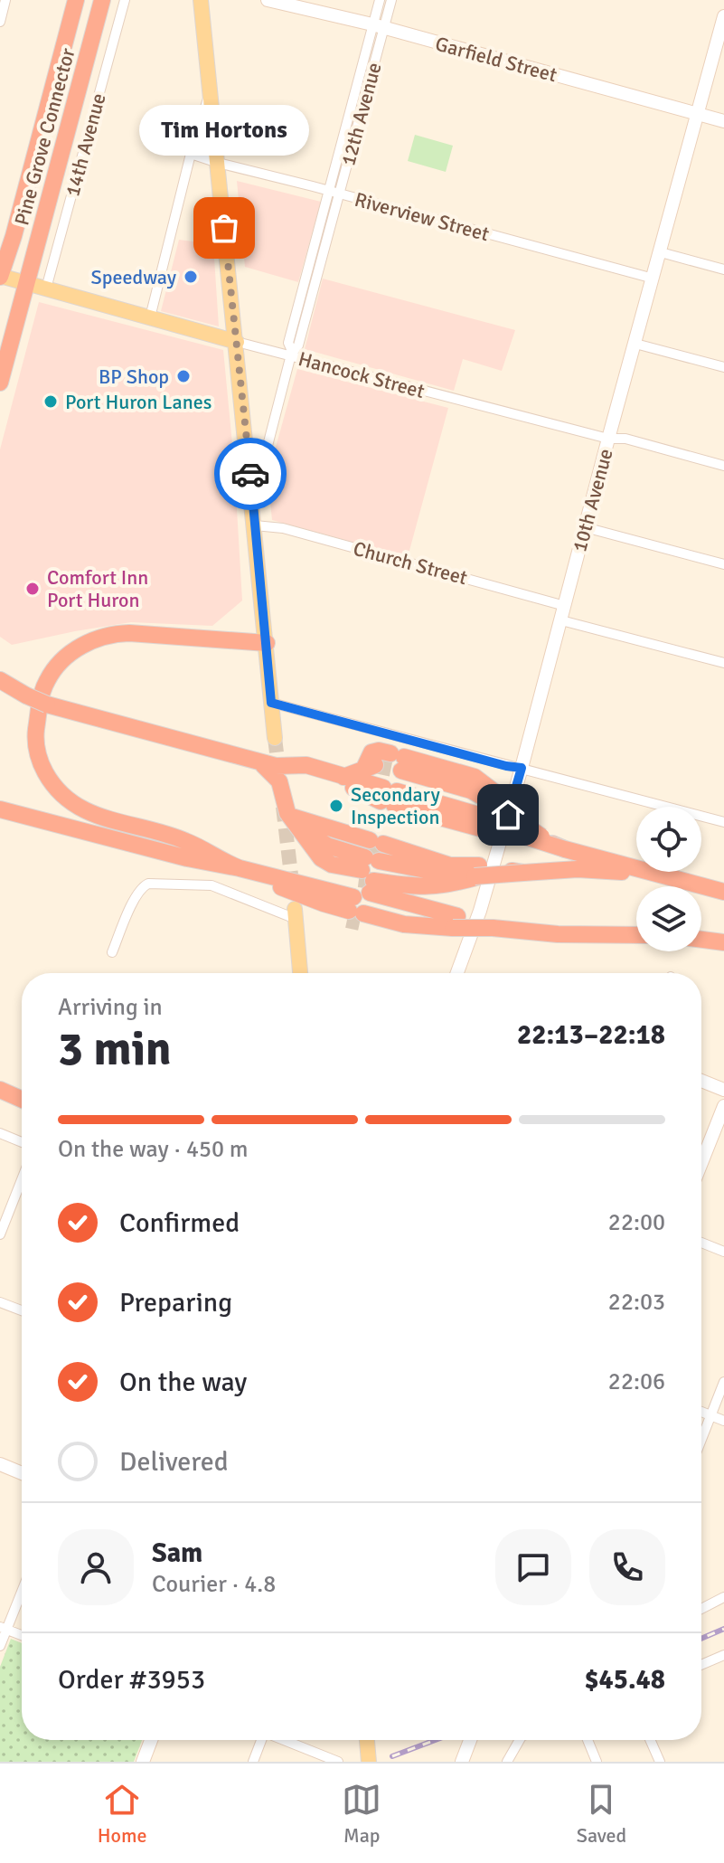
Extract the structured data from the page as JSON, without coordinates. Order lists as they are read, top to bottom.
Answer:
{
  "streets": {
    "highway": ["Pine Grove Connector"],
    "main road": ["Hancock Street"],
    "street": [
      "Garfield Street",
      "12th Avenue",
      "14th Avenue",
      "Riverview Street",
      "10th Avenue",
      "Church Street"
    ]
  },
  "crossings": [
    ["Garfield Street", "12th Avenue"],
    ["Garfield Street", "10th Avenue"],
    ["12th Avenue", "Riverview Street"],
    ["12th Avenue", "Hancock Street"],
    ["Pine Grove Connector", "Hancock Street"],
    ["14th Avenue", "Hancock Street"],
    ["Riverview Street", "10th Avenue"],
    ["Hancock Street", "10th Avenue"],
    ["10th Avenue", "Church Street"]
  ],
  "places": [
    "Tim Hortons",
    "Speedway",
    "BP Shop",
    "Port Huron Lanes",
    "Comfort Inn Port Huron",
    "Secondary Inspection"
  ],
  "page": {
    "bubble": "Tim Hortons",
    "heading": ["3 min", "Arriving in", "22:13–22:18"],
    "panel": [
      "Sam",
      "Courier · 4.8",
      "Order #3953",
      "$45.48"
    ],
    "bar": "On the way · 450 m",
    "list": [
      ["Confirmed", "22:00"],
      ["Preparing", "22:03"],
      ["On the way", "22:06"],
      "Delivered"
    ],
    "tabs": ["Home", "Map", "Saved"]
  }
}
